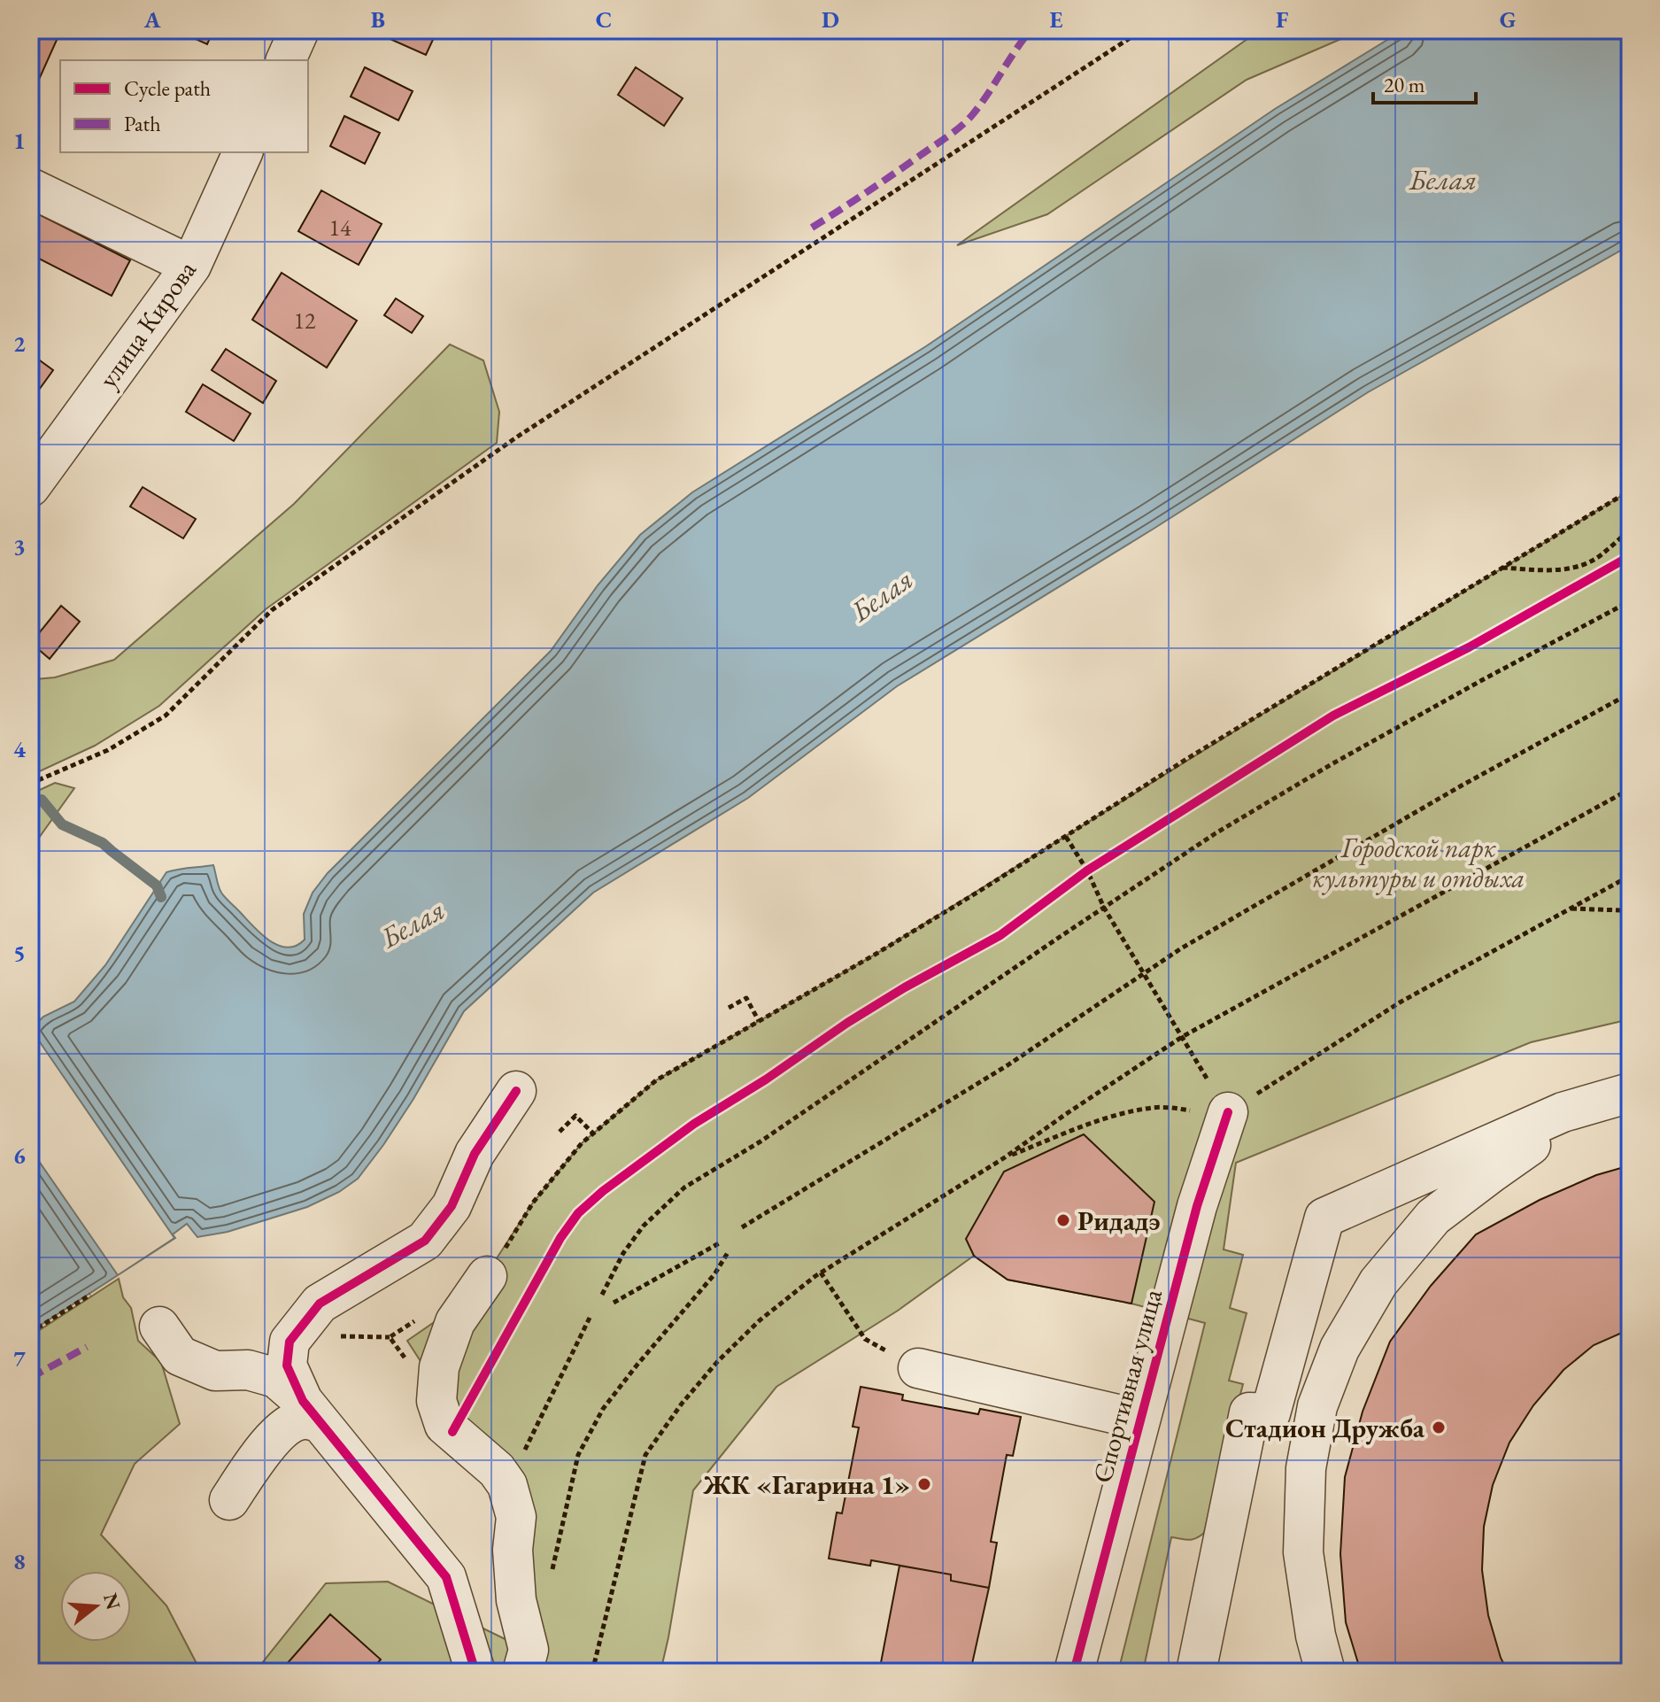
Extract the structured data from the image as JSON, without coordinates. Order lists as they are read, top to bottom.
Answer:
{
  "streets": {
    "street": ["улица Кирова", "Спортивная улица"]
  },
  "water": ["Белая"],
  "parks": ["Городской парк культуры и отдыха"],
  "places": ["Ридадэ", "Стадион Дружба", "ЖК «Гагарина 1»"],
  "house_numbers": ["14", "12"],
  "legend": ["Cycle path", "Path"],
  "scale_bar": "20 m",
  "north": "right",
  "grid": {
    "columns": [
      "A",
      "B",
      "C",
      "D",
      "E",
      "F",
      "G"
    ],
    "rows": [
      "1",
      "2",
      "3",
      "4",
      "5",
      "6",
      "7",
      "8"
    ]
  }
}
